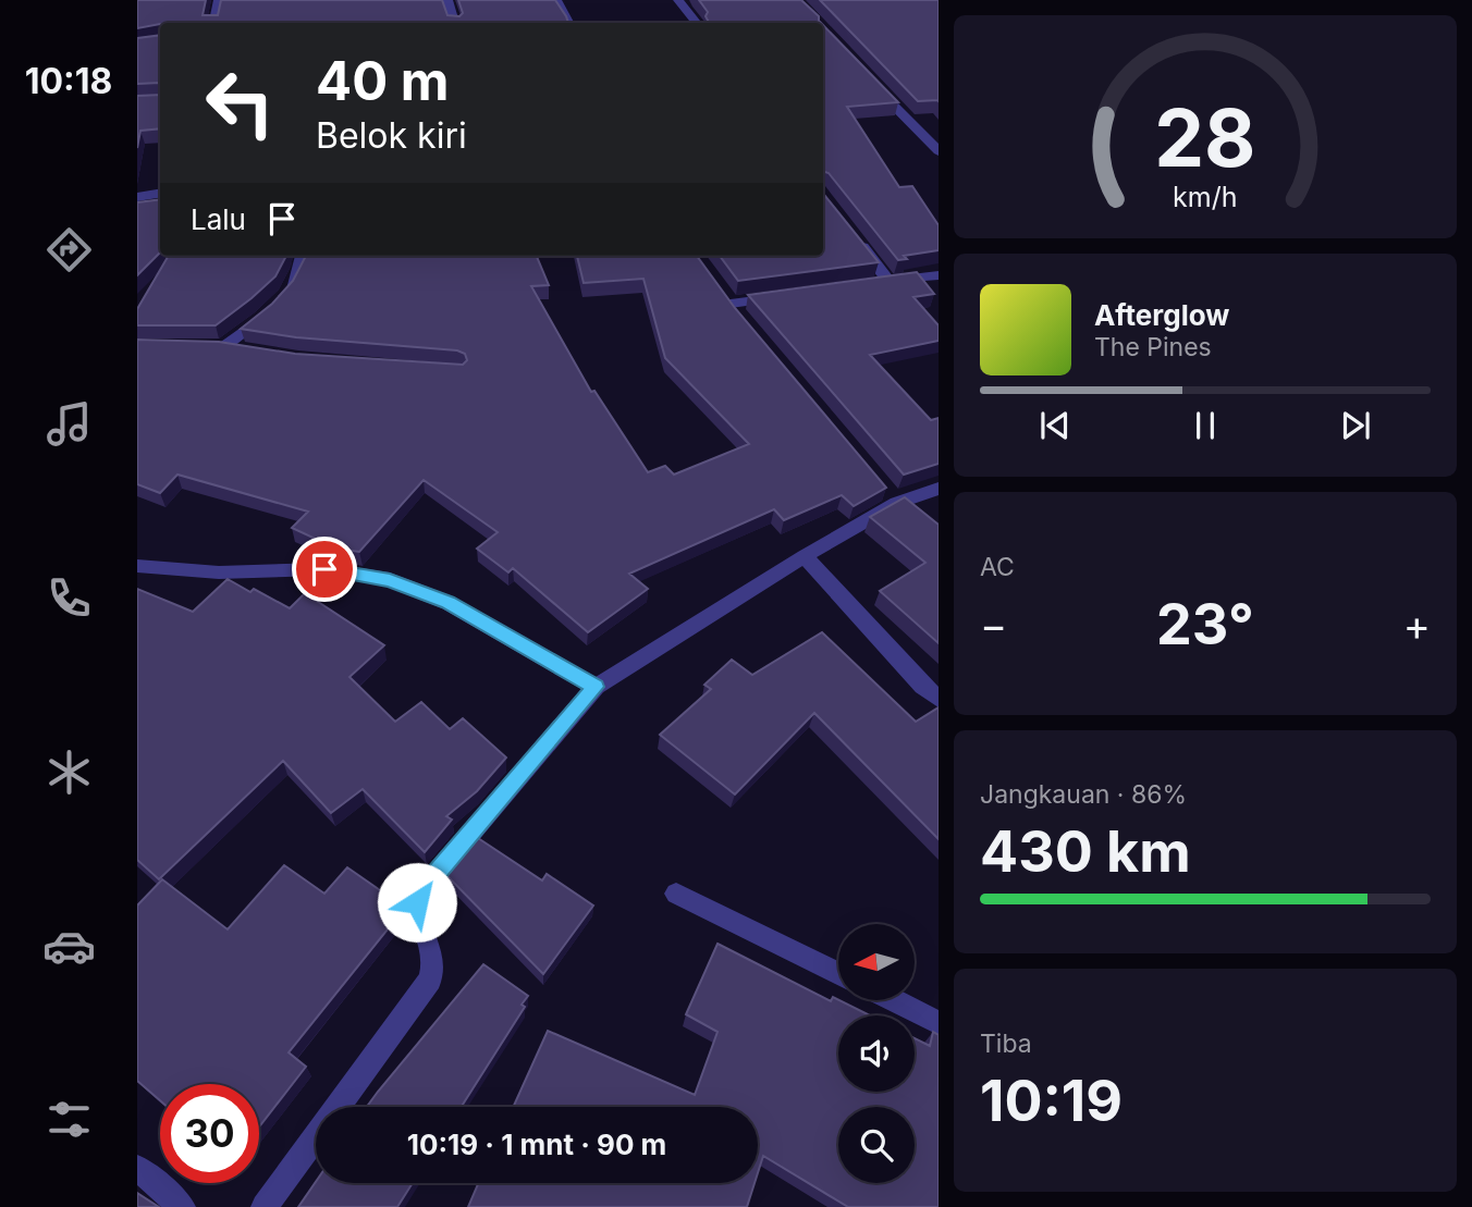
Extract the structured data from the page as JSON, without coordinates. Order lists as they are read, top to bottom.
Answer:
{
  "north": "left",
  "page": {
    "tabs": "10:18",
    "turn": ["40 m", "Belok kiri"],
    "then": "Lalu",
    "song": ["Afterglow", "The Pines"],
    "tile": [
      "AC",
      ["Jangkauan · 86%", "430 km"],
      ["Tiba", "10:19"]
    ],
    "heat": ["−", "23°", "+"],
    "limit": "30",
    "trip": "10:19 · 1 mnt · 90 m",
    "gauge": ["28", "km/h"]
  }
}
